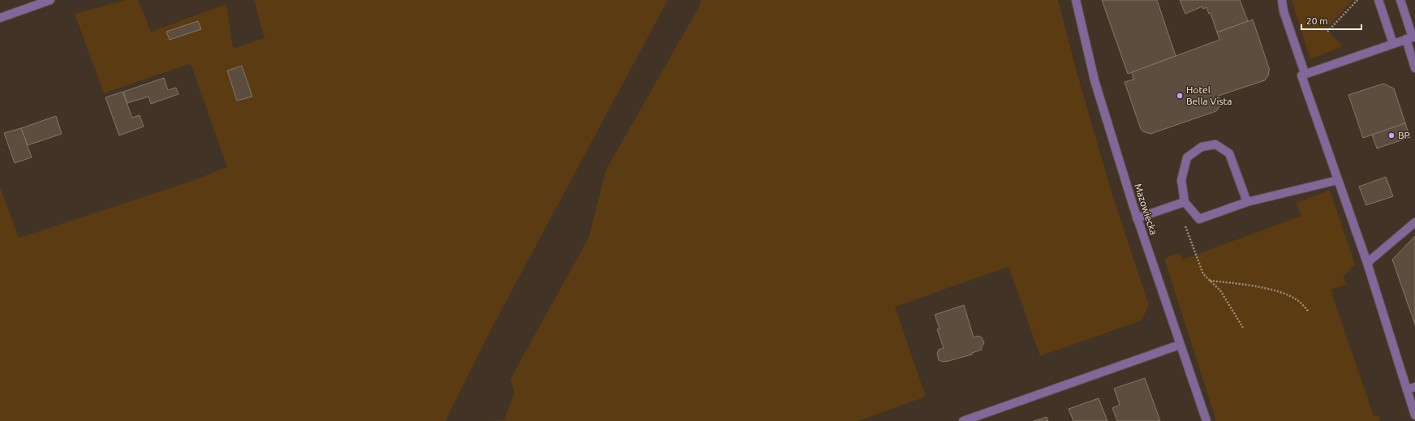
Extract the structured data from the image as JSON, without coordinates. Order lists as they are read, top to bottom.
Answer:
{
  "streets": {
    "street": ["Mazowiecka"]
  },
  "places": ["Hotel Bella Vista", "BP"],
  "scale_bar": "20 m"
}
